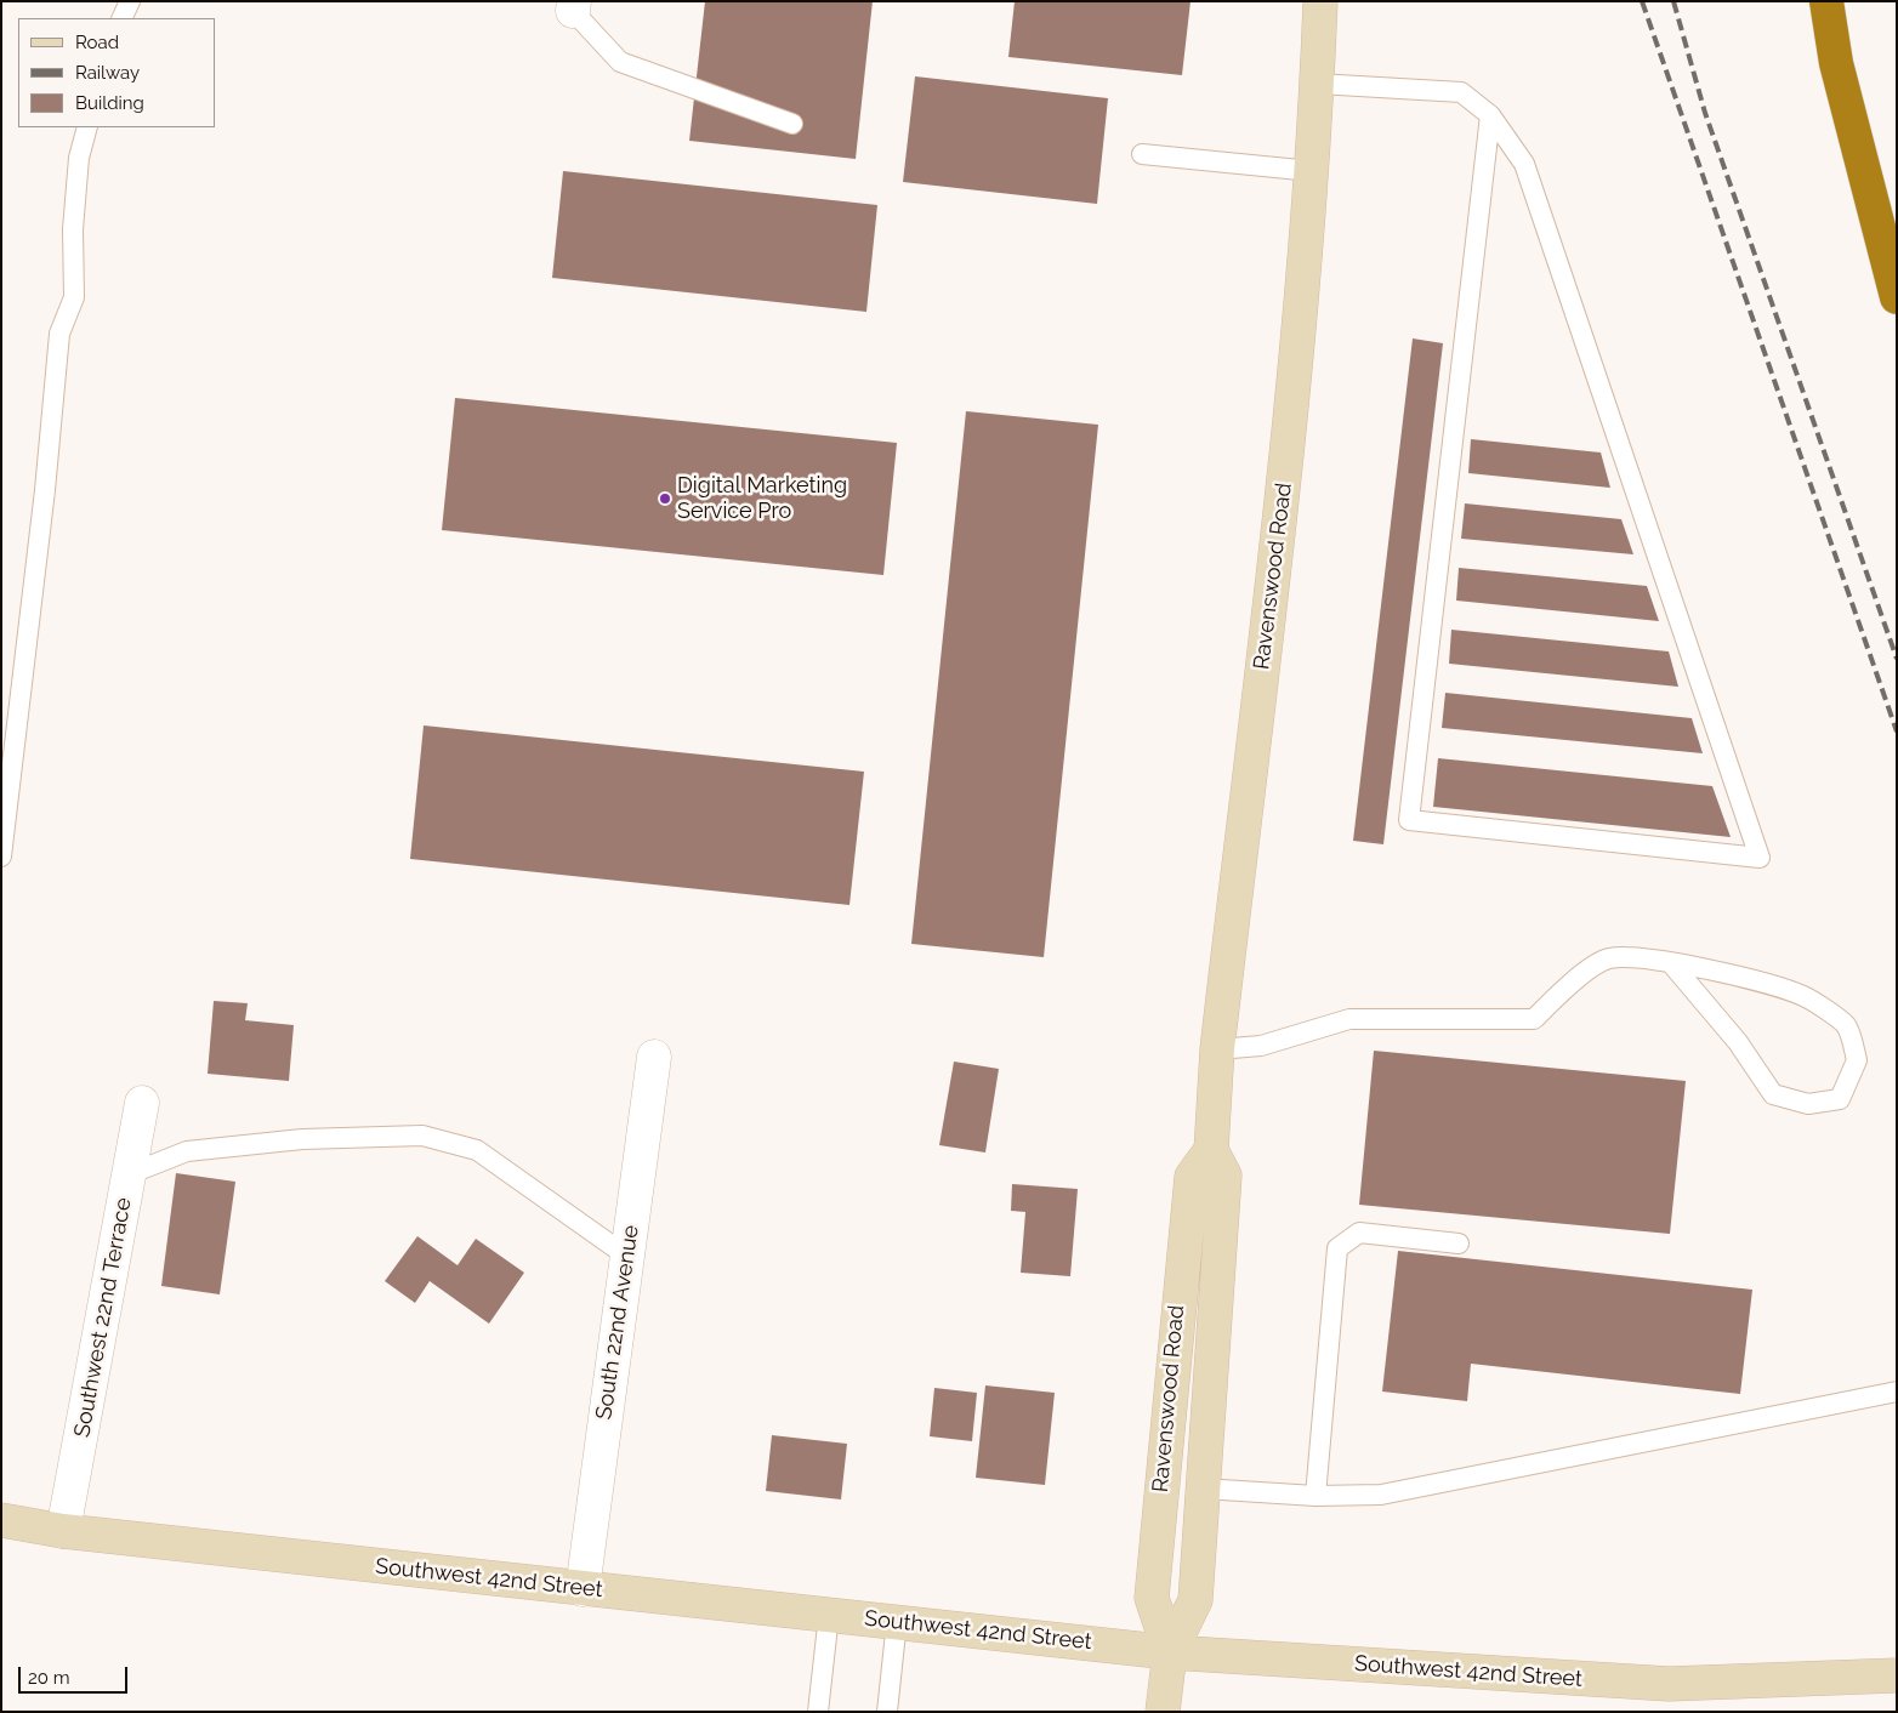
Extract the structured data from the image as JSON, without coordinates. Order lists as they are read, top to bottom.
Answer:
{
  "streets": {
    "street": [
      "Ravenswood Road",
      "Southwest 22nd Terrace",
      "South 22nd Avenue",
      "Southwest 42nd Street"
    ]
  },
  "crossings": [
    ["Ravenswood Road", "Southwest 42nd Street"],
    ["Southwest 22nd Terrace", "Southwest 42nd Street"],
    ["South 22nd Avenue", "Southwest 42nd Street"]
  ],
  "places": ["Digital Marketing Service Pro"],
  "legend": ["Road", "Railway", "Building"],
  "scale_bar": "20 m"
}
